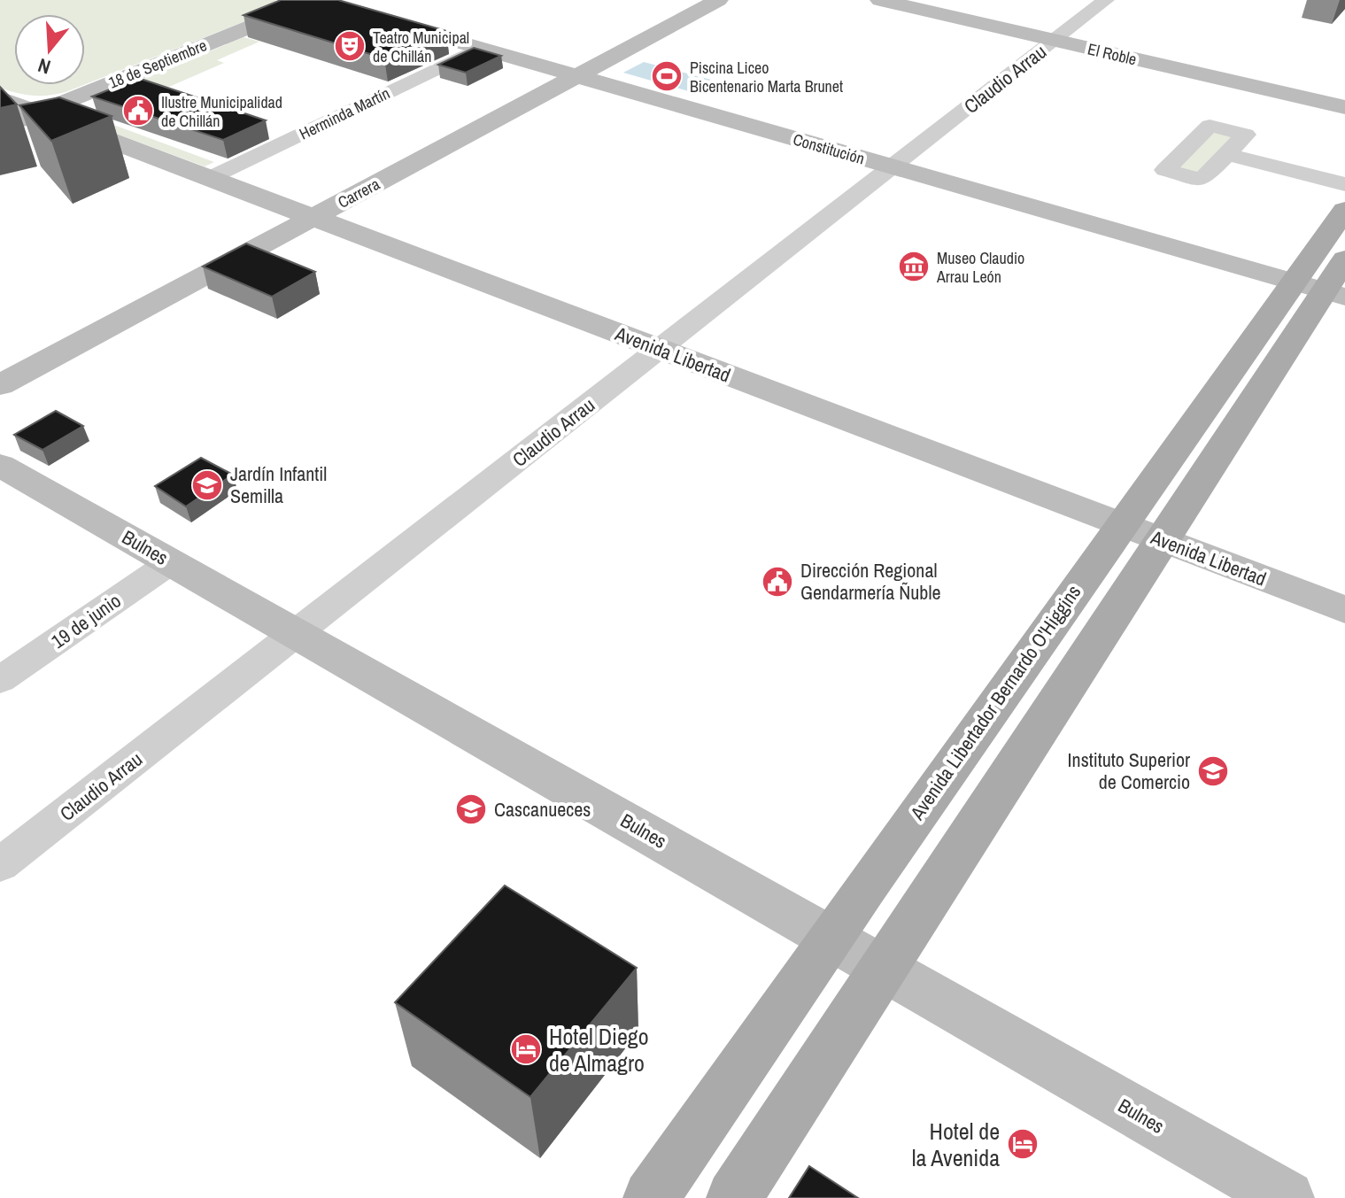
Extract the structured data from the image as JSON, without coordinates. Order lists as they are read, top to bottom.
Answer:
{
  "streets": {
    "main road": ["Avenida Libertador Bernardo O'Higgins"],
    "street": [
      "El Roble",
      "18 de Septiembre",
      "Claudio Arrau",
      "Herminda Martín",
      "Constitución",
      "Carrera",
      "Avenida Libertad",
      "Bulnes",
      "19 de junio"
    ]
  },
  "crossings": [
    ["El Roble", "Claudio Arrau"],
    ["18 de Septiembre", "Constitución"],
    ["18 de Septiembre", "Avenida Libertad"],
    ["Claudio Arrau", "Constitución"],
    ["Claudio Arrau", "Avenida Libertad"],
    ["Claudio Arrau", "Bulnes"],
    ["Herminda Martín", "Constitución"],
    ["Herminda Martín", "Avenida Libertad"],
    ["Constitución", "Carrera"],
    ["Constitución", "Avenida Libertador Bernardo O'Higgins"],
    ["Carrera", "Avenida Libertad"],
    ["Avenida Libertad", "Avenida Libertador Bernardo O'Higgins"],
    ["Bulnes", "19 de junio"],
    ["Bulnes", "Avenida Libertador Bernardo O'Higgins"]
  ],
  "places": {
    "theatre": ["Teatro Municipal de Chillán"],
    "sports": ["Piscina Liceo Bicentenario Marta Brunet"],
    "public building": ["Ilustre Municipalidad de Chillán", "Dirección Regional Gendarmería Ñuble"],
    "museum": ["Museo Claudio Arrau León"],
    "school or university": ["Jardín Infantil Semilla", "Instituto Superior de Comercio", "Cascanueces"],
    "hotel": ["Hotel Diego de Almagro", "Hotel de la Avenida"]
  },
  "north": "bottom"
}
